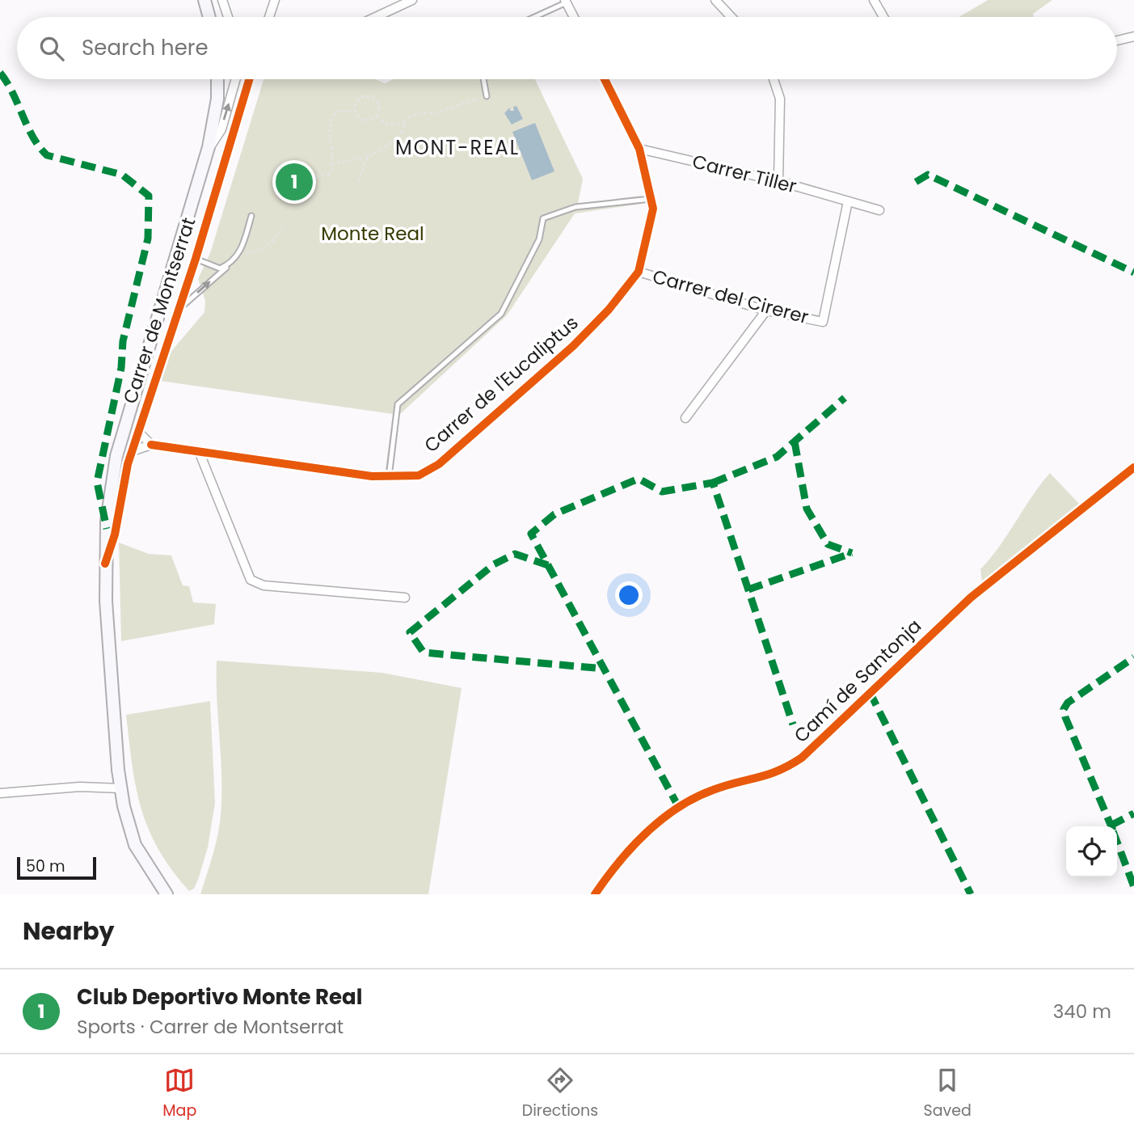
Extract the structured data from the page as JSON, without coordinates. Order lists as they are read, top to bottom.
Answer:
{
  "streets": {
    "street": [
      "Carrer Tiller",
      "Carrer del Cirerer",
      "Carrer de Montserrat",
      "Carrer de l'Eucaliptus",
      "Camí de Santonja"
    ]
  },
  "crossings": [
    ["Carrer Tiller", "Carrer del Cirerer"],
    ["Carrer Tiller", "Carrer de l'Eucaliptus"],
    ["Carrer del Cirerer", "Carrer de l'Eucaliptus"]
  ],
  "districts": ["MONT-REAL"],
  "parks": ["Monte Real"],
  "scale_bar": "50 m",
  "page": {
    "search": "Search here",
    "pins": "1",
    "scale": "50 m",
    "heading": "Nearby",
    "list": [
      {
        "mark": "1",
        "name": "Club Deportivo Monte Real",
        "note": "Sports · Carrer de Montserrat",
        "value": "340 m"
      }
    ],
    "nav": ["Map", "Directions", "Saved"]
  }
}
